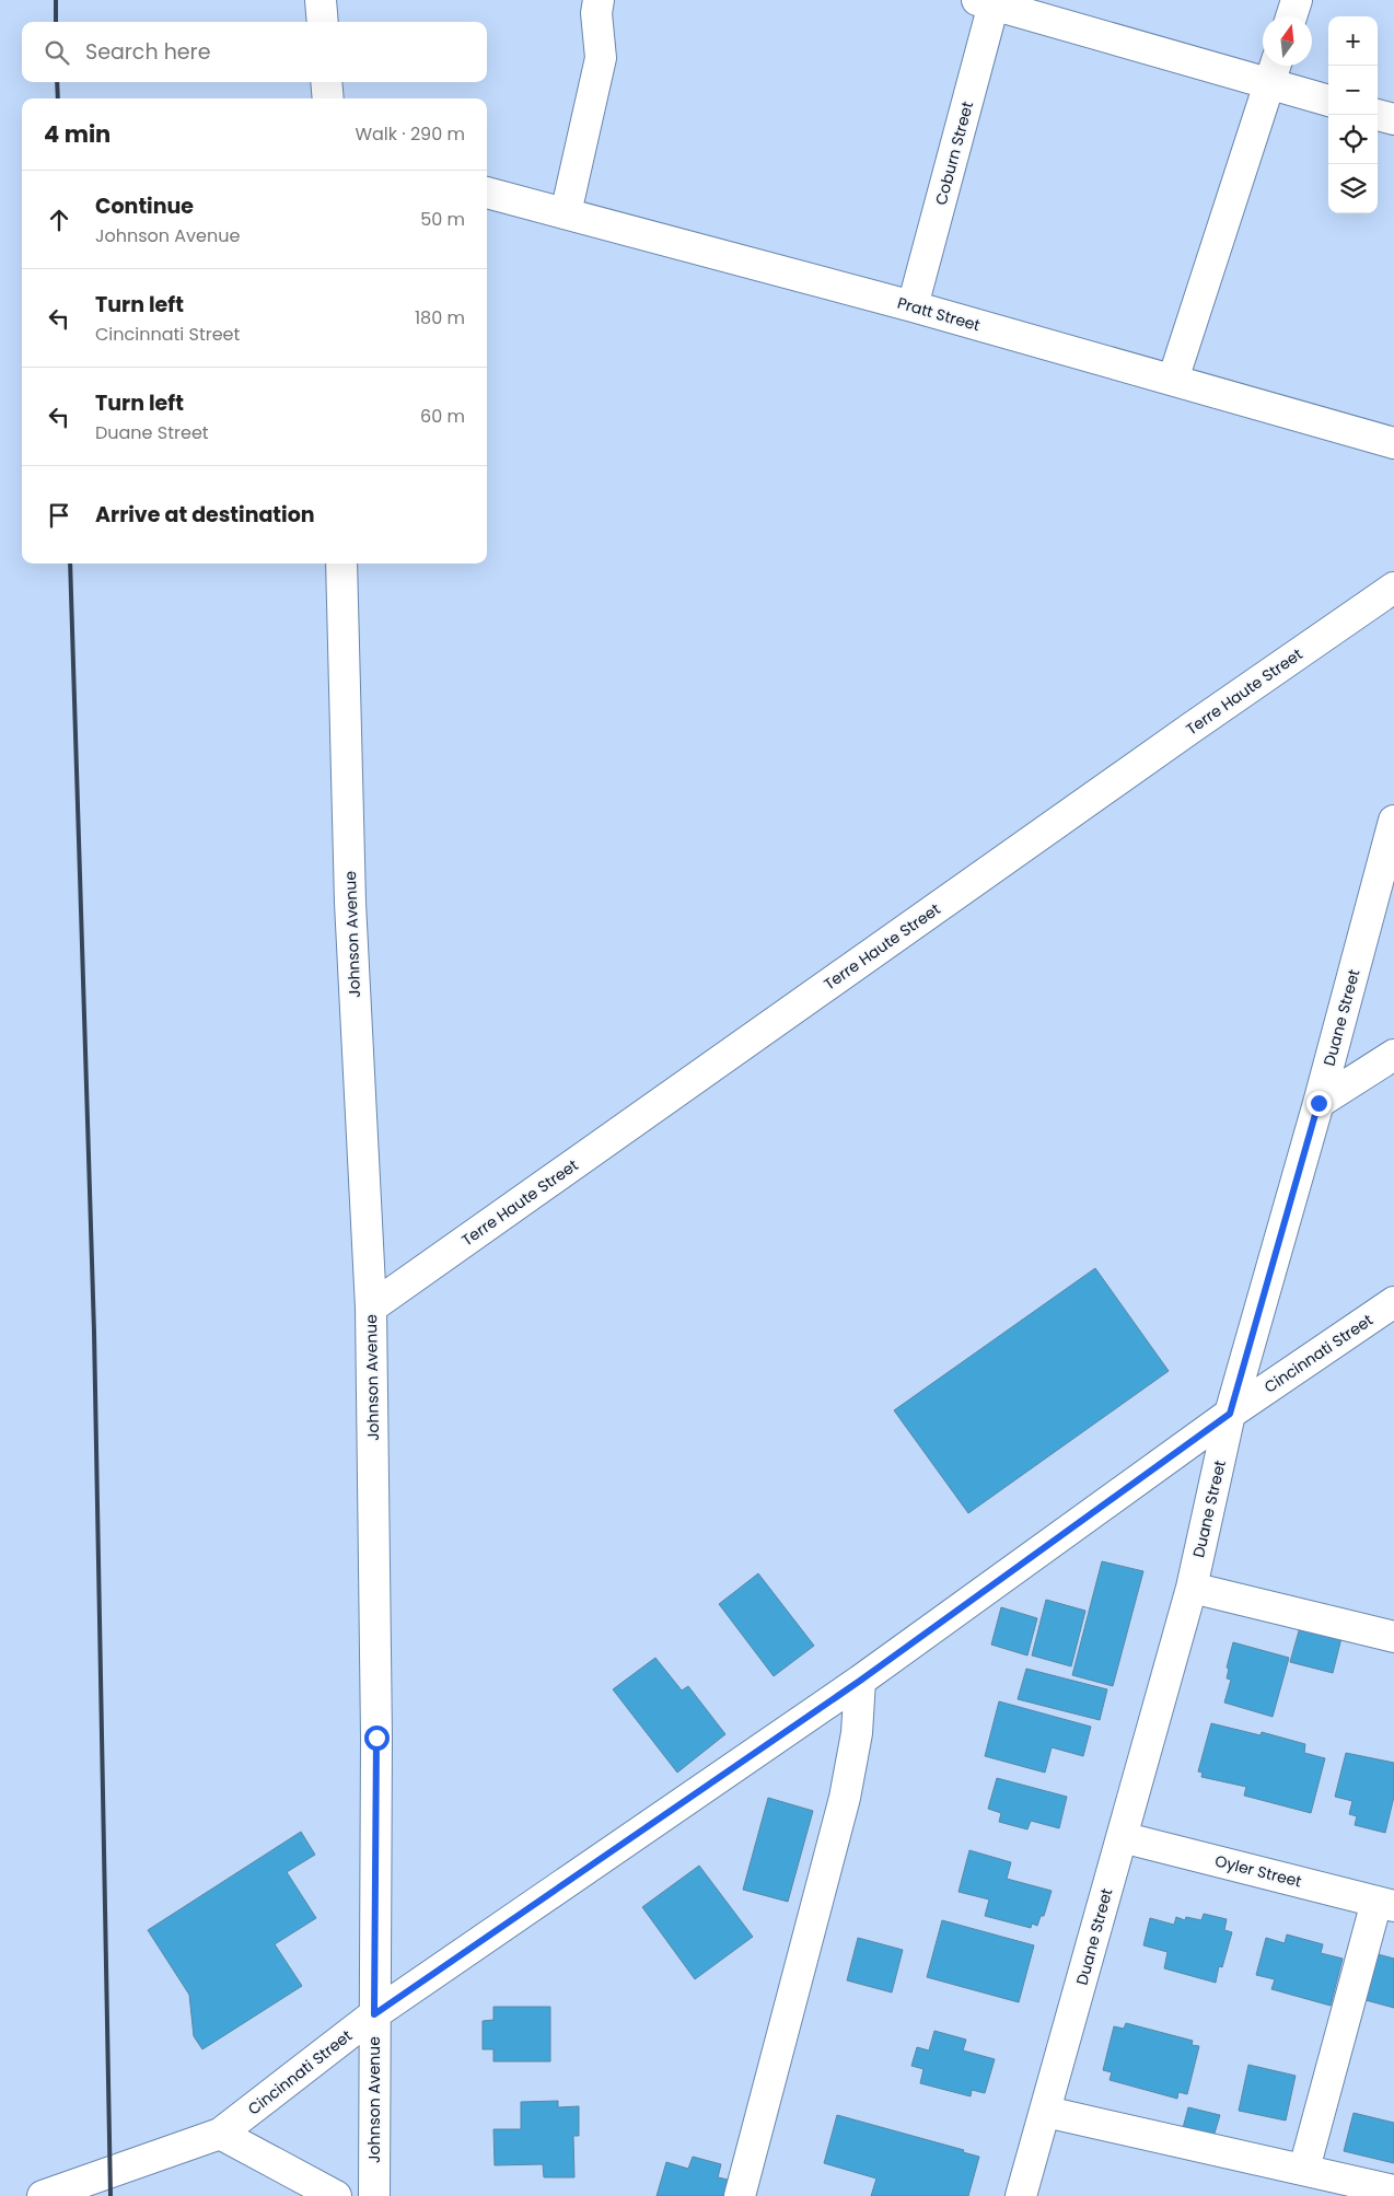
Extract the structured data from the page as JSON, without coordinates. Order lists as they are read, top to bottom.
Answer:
{
  "streets": {
    "street": [
      "Coburn Street",
      "Pratt Street",
      "Terre Haute Street",
      "Johnson Avenue",
      "Duane Street",
      "Cincinnati Street",
      "Oyler Street"
    ]
  },
  "crossings": [
    ["Coburn Street", "Pratt Street"],
    ["Terre Haute Street", "Johnson Avenue"],
    ["Johnson Avenue", "Cincinnati Street"],
    ["Duane Street", "Cincinnati Street"],
    ["Duane Street", "Oyler Street"]
  ],
  "north": "top",
  "page": {
    "map_buttons": ["+", "−"],
    "search": "Search here",
    "heading": ["4 min", "Walk · 290 m"],
    "list": [
      ["Continue", "Johnson Avenue", "50 m"],
      ["Turn left", "Cincinnati Street", "180 m"],
      ["Turn left", "Duane Street", "60 m"],
      "Arrive at destination"
    ]
  }
}
